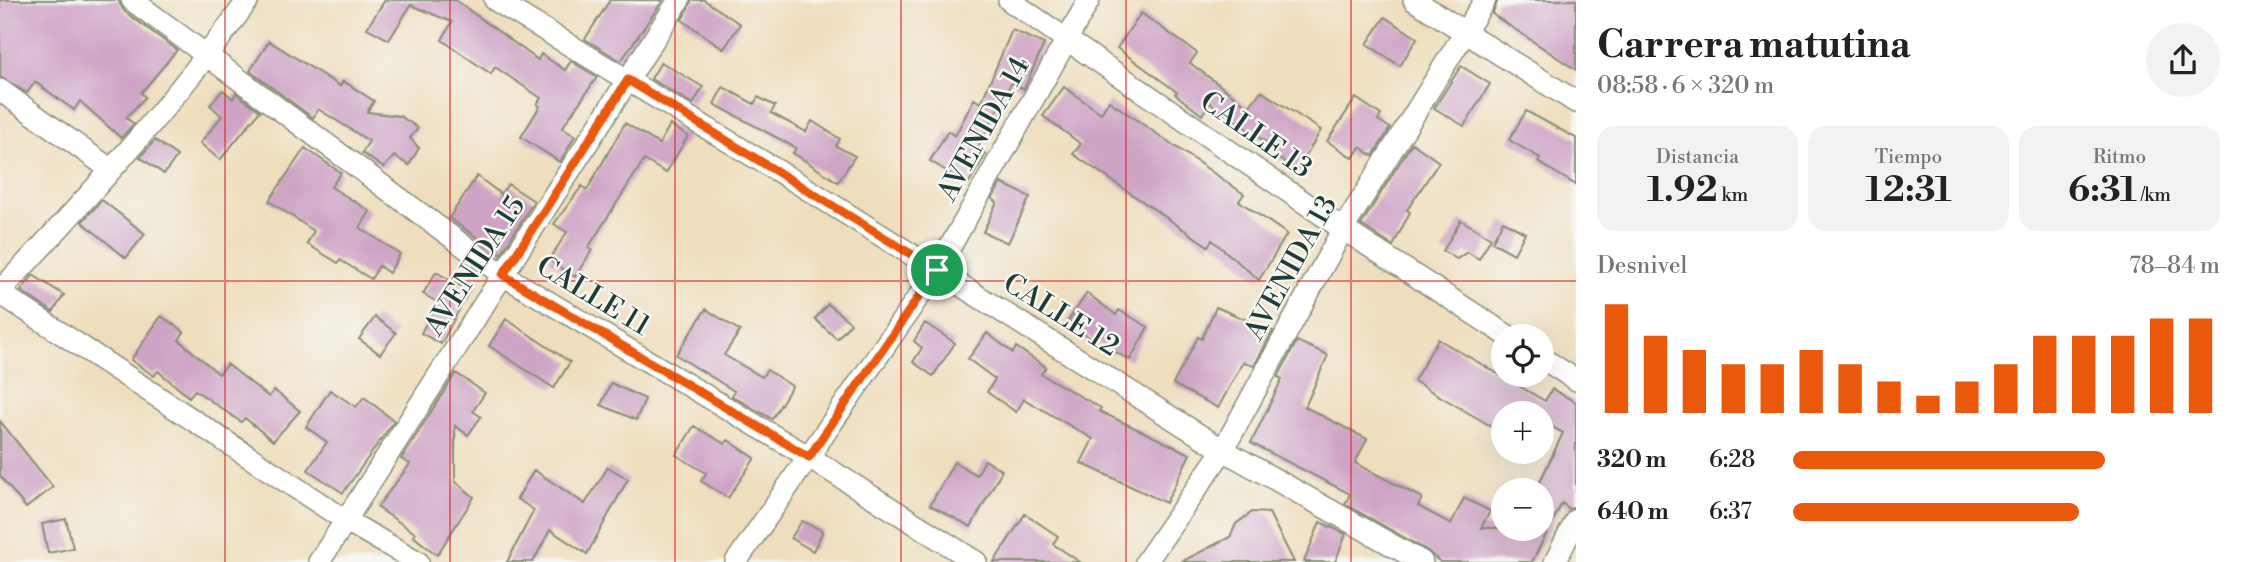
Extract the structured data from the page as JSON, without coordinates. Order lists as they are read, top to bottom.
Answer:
{
  "streets": {
    "street": [
      "AVENIDA 14",
      "CALLE 13",
      "AVENIDA 15",
      "AVENIDA 13",
      "CALLE 11",
      "CALLE 12"
    ]
  },
  "crossings": [
    ["AVENIDA 14", "CALLE 13"],
    ["AVENIDA 14", "CALLE 11"],
    ["AVENIDA 14", "CALLE 12"],
    ["CALLE 13", "AVENIDA 13"],
    ["AVENIDA 15", "CALLE 11"],
    ["AVENIDA 15", "CALLE 12"],
    ["AVENIDA 13", "CALLE 12"]
  ],
  "page": {
    "heading": ["Carrera matutina", "08:58 · 6 × 320 m"],
    "stats": [
      ["Distancia", "1.92 km"],
      ["Tiempo", "12:31"],
      ["Ritmo", "6:31 /km"]
    ],
    "chart": ["Desnivel", "78–84 m"],
    "map_buttons": ["+", "−"],
    "list": [
      {
        "name": "320 m",
        "note": "6:28"
      },
      {
        "name": "640 m",
        "note": "6:37"
      }
    ]
  }
}
